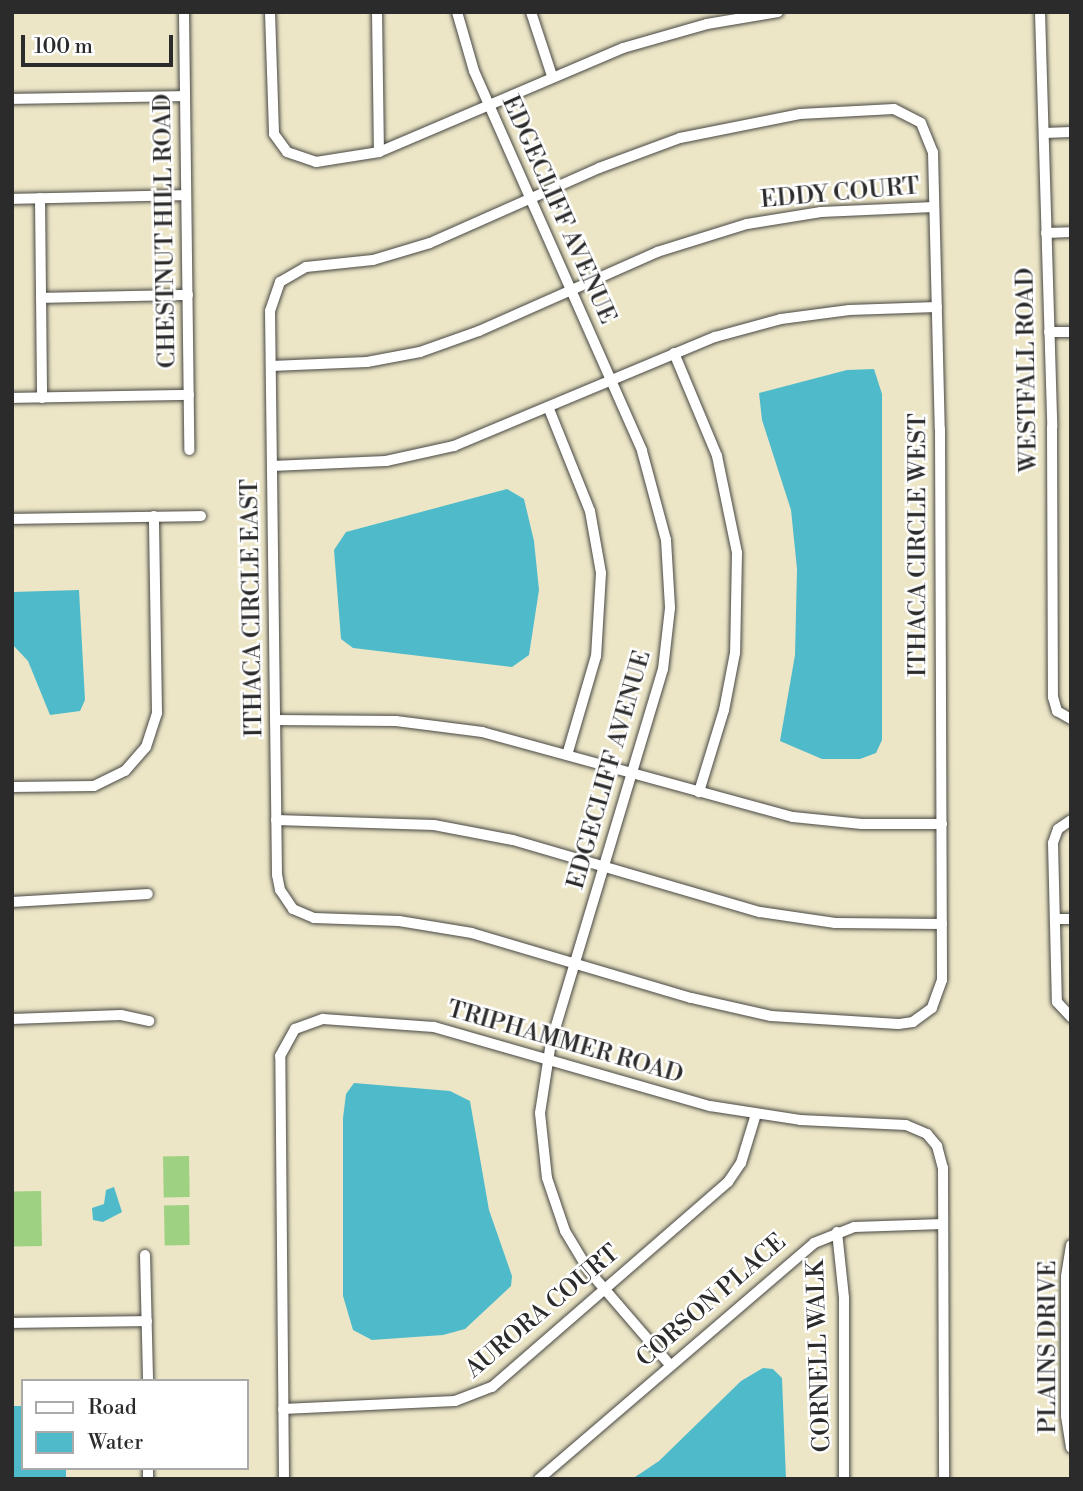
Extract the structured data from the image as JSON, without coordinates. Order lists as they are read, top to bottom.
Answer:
{
  "streets": {
    "street": [
      "EDDY COURT",
      "EDGECLIFF AVENUE",
      "CHESTNUT HILL ROAD",
      "WESTFALL ROAD",
      "ITHACA CIRCLE WEST",
      "ITHACA CIRCLE EAST",
      "TRIPHAMMER ROAD",
      "CORSON PLACE",
      "AURORA COURT",
      "PLAINS DRIVE",
      "CORNELL WALK"
    ]
  },
  "crossings": [
    ["EDDY COURT", "EDGECLIFF AVENUE"],
    ["EDDY COURT", "ITHACA CIRCLE WEST"],
    ["EDDY COURT", "ITHACA CIRCLE EAST"],
    ["EDGECLIFF AVENUE", "ITHACA CIRCLE WEST"],
    ["EDGECLIFF AVENUE", "ITHACA CIRCLE EAST"],
    ["EDGECLIFF AVENUE", "TRIPHAMMER ROAD"],
    ["EDGECLIFF AVENUE", "CORSON PLACE"],
    ["EDGECLIFF AVENUE", "AURORA COURT"],
    ["ITHACA CIRCLE WEST", "ITHACA CIRCLE EAST"],
    ["TRIPHAMMER ROAD", "CORSON PLACE"],
    ["TRIPHAMMER ROAD", "AURORA COURT"],
    ["CORSON PLACE", "CORNELL WALK"]
  ],
  "legend": ["Road", "Water"],
  "scale_bar": "100 m"
}
